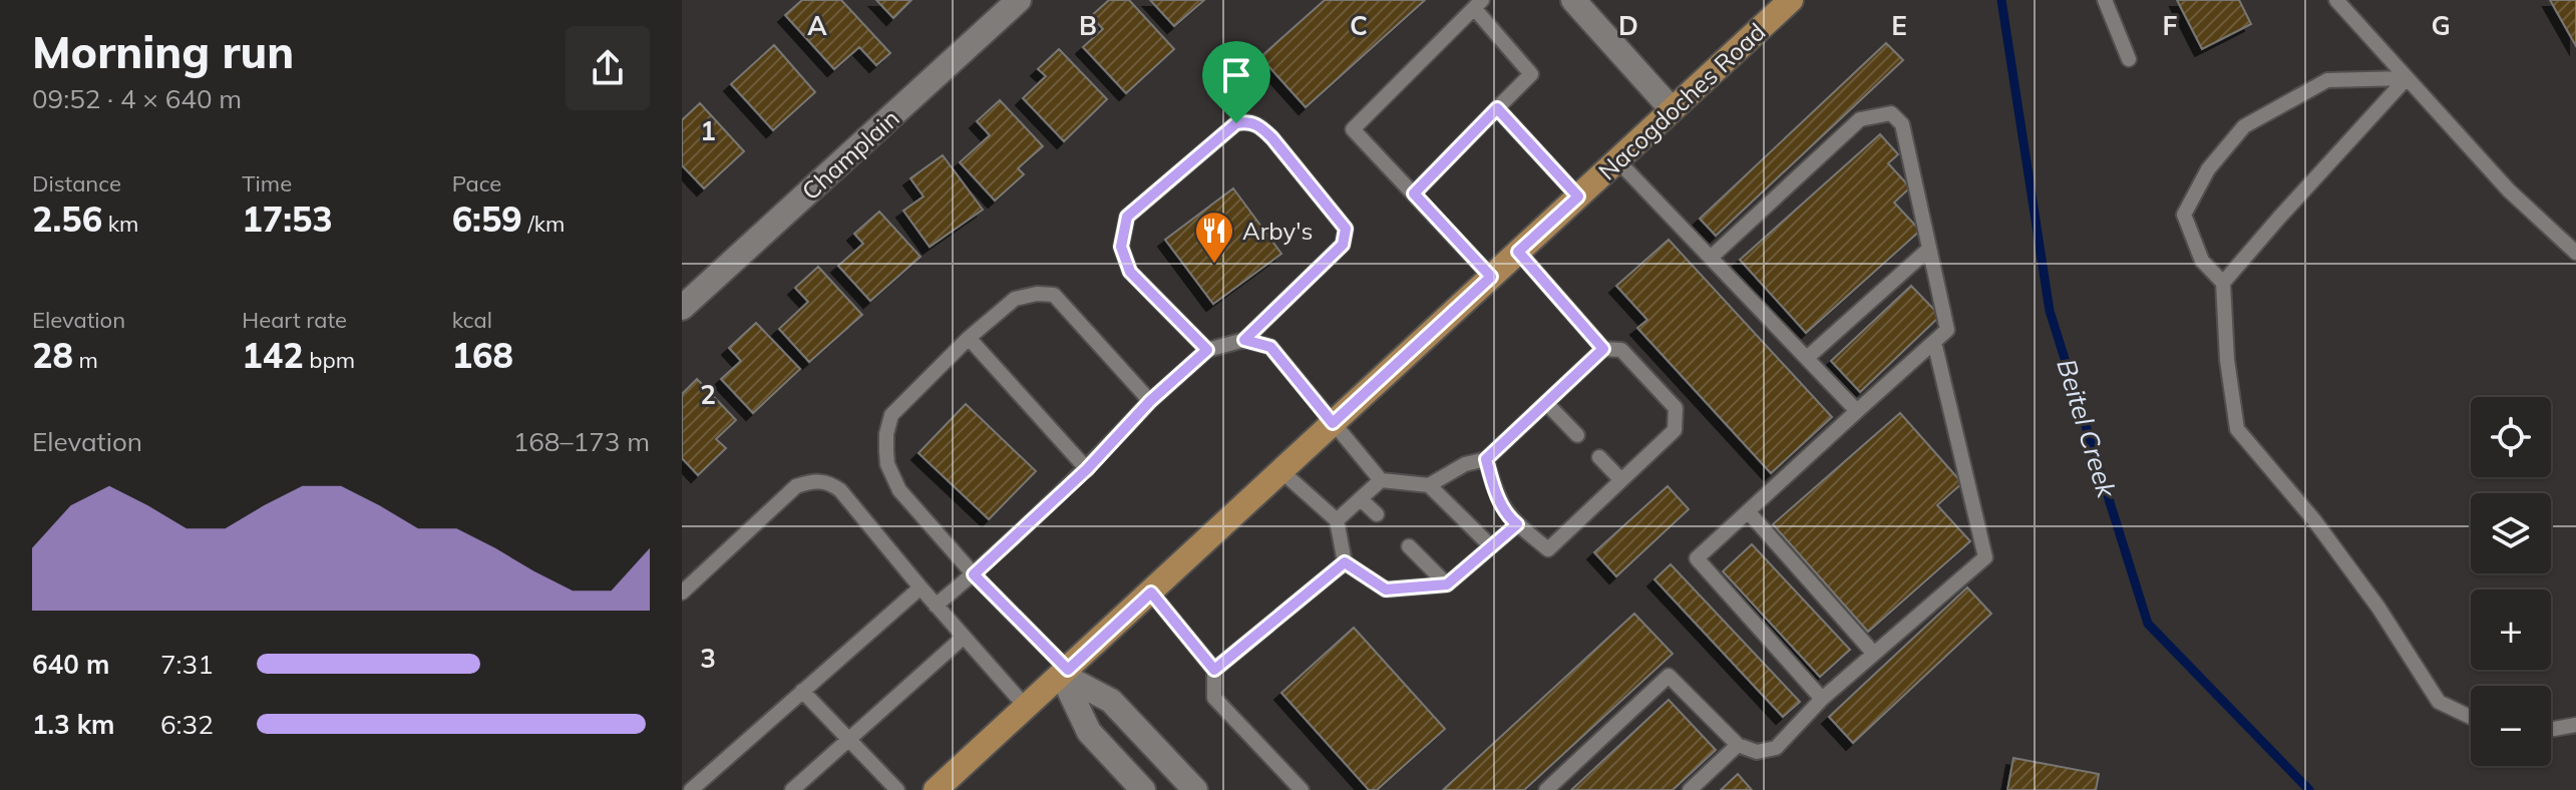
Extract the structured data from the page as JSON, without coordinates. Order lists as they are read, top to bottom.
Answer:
{
  "streets": {
    "main road": ["Nacogdoches Road"],
    "street": ["Champlain"]
  },
  "water": ["Beitel Creek"],
  "places": {
    "restaurant": ["Arby's"]
  },
  "page": {
    "heading": ["Morning run", "09:52 · 4 × 640 m"],
    "stats": [
      ["Distance", "2.56 km"],
      ["Time", "17:53"],
      ["Pace", "6:59 /km"],
      ["Elevation", "28 m"],
      ["Heart rate", "142 bpm"],
      ["kcal", "168"]
    ],
    "map_buttons": ["+", "−"],
    "chart": ["Elevation", "168–173 m"],
    "list": [
      {
        "name": "640 m",
        "note": "7:31"
      },
      {
        "name": "1.3 km",
        "note": "6:32"
      }
    ]
  },
  "grid": {
    "columns": [
      "A",
      "B",
      "C",
      "D",
      "E",
      "F",
      "G"
    ],
    "rows": ["1", "2", "3"]
  }
}
